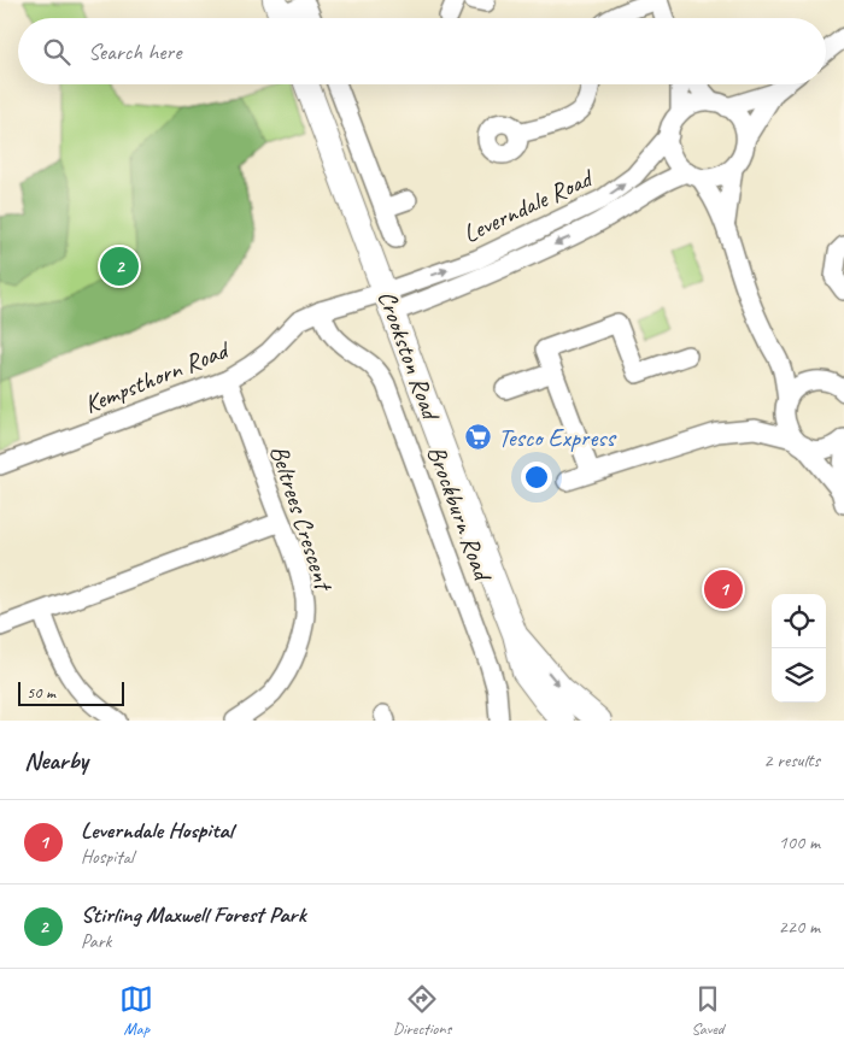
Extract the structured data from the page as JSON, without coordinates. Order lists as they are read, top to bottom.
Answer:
{
  "streets": {
    "main road": ["Crookston Road"],
    "street": [
      "Leverndale Road",
      "Kempsthorn Road",
      "Brockburn Road",
      "Beltrees Crescent"
    ]
  },
  "crossings": [
    ["Leverndale Road", "Crookston Road"],
    ["Leverndale Road", "Kempsthorn Road"],
    ["Crookston Road", "Kempsthorn Road"],
    ["Kempsthorn Road", "Brockburn Road"],
    ["Kempsthorn Road", "Beltrees Crescent"]
  ],
  "places": {
    "supermarket": ["Tesco Express"]
  },
  "scale_bar": "50 m",
  "page": {
    "search": "Search here",
    "pins": ["2", "1"],
    "scale": "50 m",
    "heading": ["Nearby", "2 results"],
    "list": [
      {
        "mark": "1",
        "name": "Leverndale Hospital",
        "note": "Hospital",
        "value": "100 m"
      },
      {
        "mark": "2",
        "name": "Stirling Maxwell Forest Park",
        "note": "Park",
        "value": "220 m"
      }
    ],
    "nav": ["Map", "Directions", "Saved"]
  }
}
